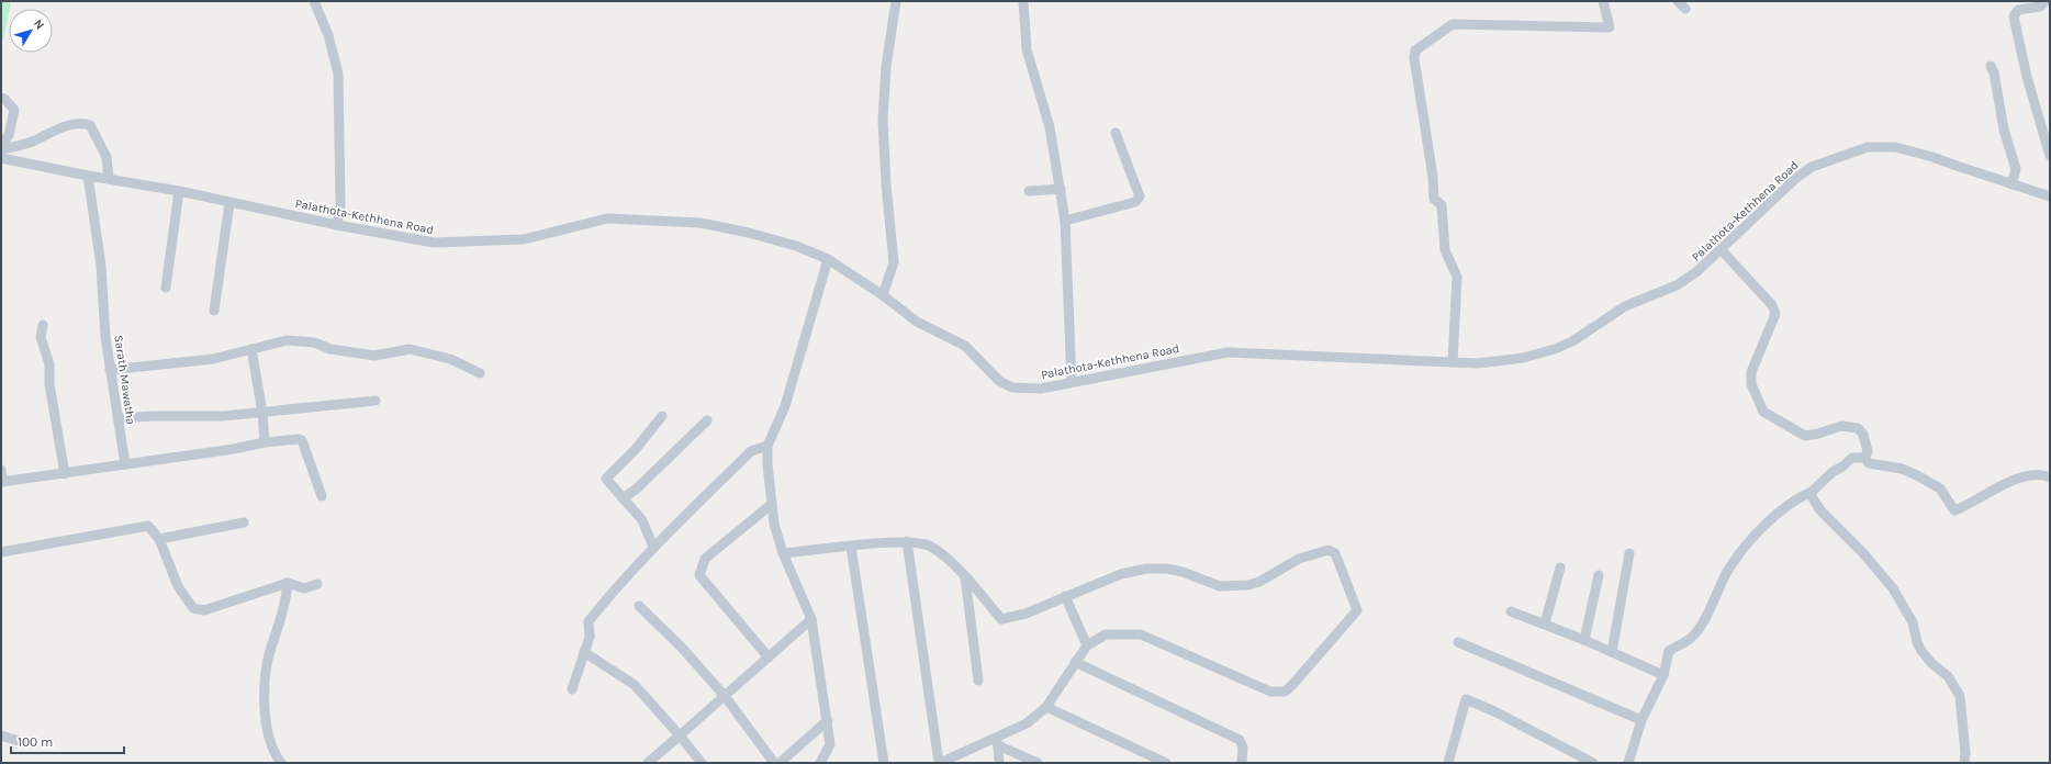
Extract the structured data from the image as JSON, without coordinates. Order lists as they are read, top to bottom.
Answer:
{
  "streets": {
    "street": ["Palathota-Kethhena Road", "Sarath Mawatha"]
  },
  "crossings": [
    ["Palathota-Kethhena Road", "Sarath Mawatha"]
  ],
  "scale_bar": "100 m",
  "north": "top right"
}
